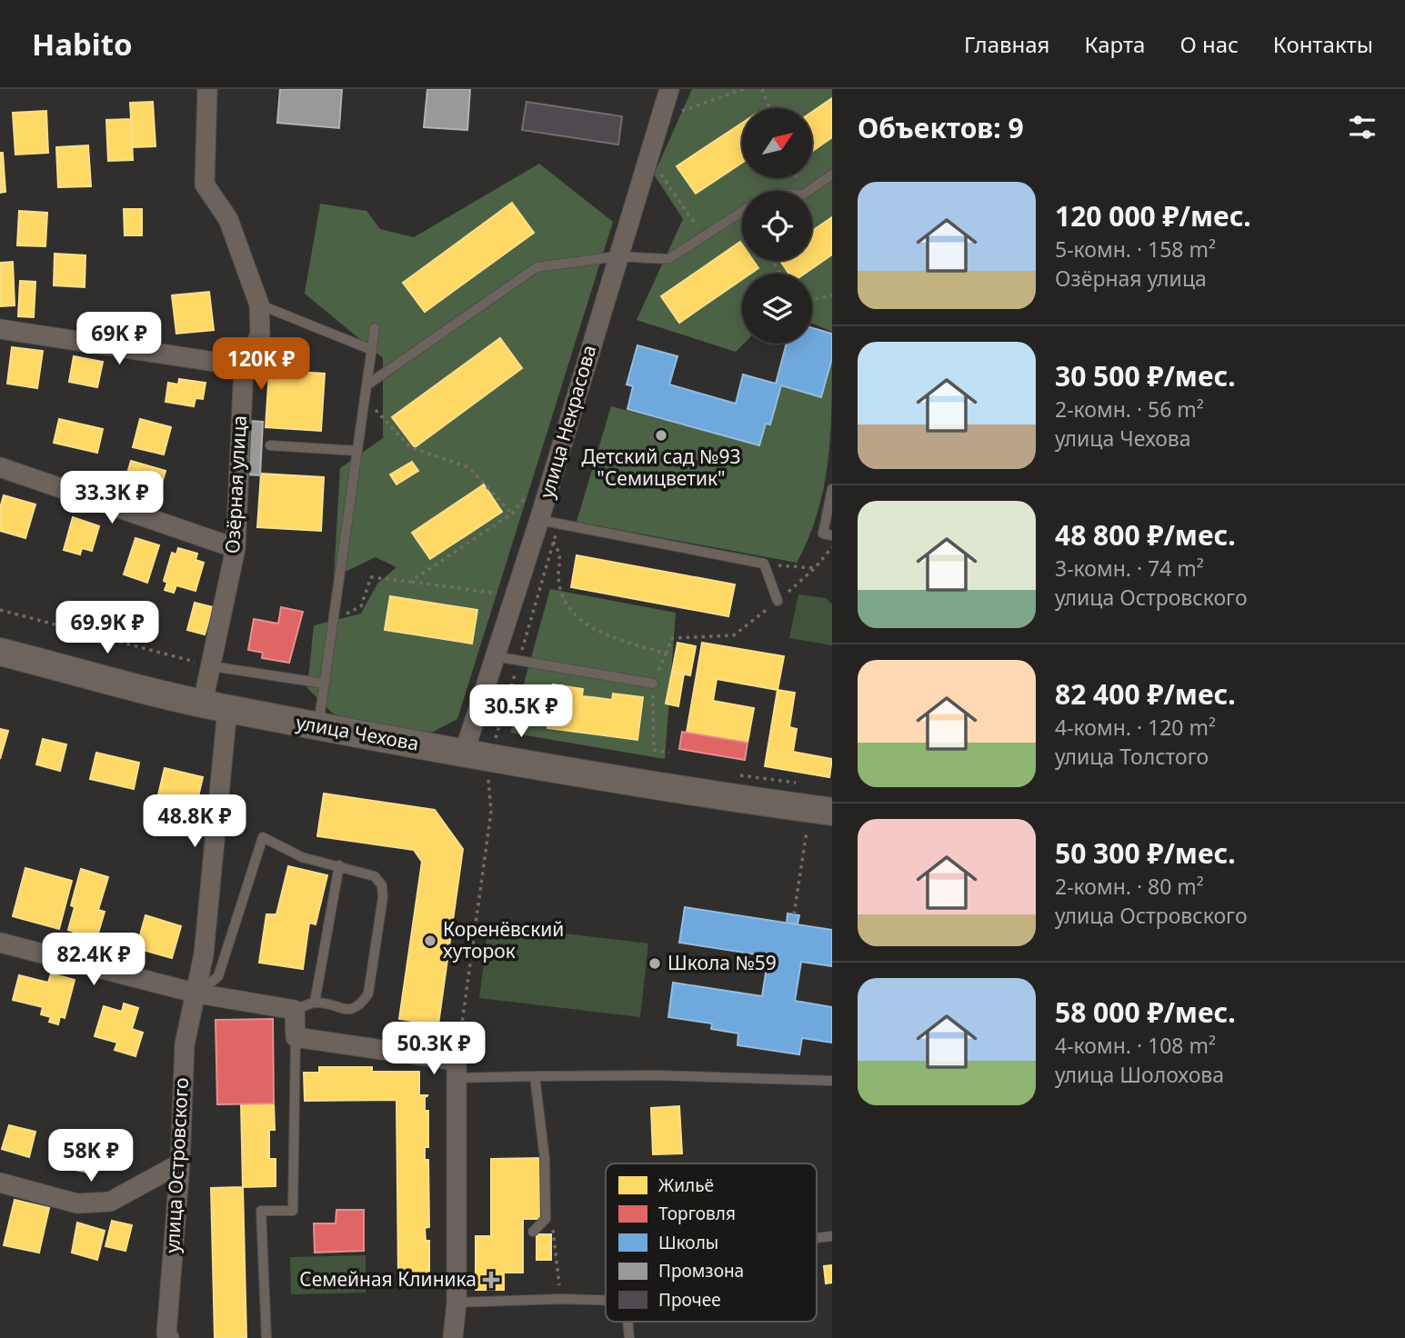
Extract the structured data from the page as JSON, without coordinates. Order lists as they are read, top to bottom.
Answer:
{
  "streets": {
    "main road": ["улица Чехова"],
    "street": ["улица Некрасова", "Озёрная улица", "улица Островского"]
  },
  "crossings": [
    ["улица Некрасова", "улица Чехова"],
    ["Озёрная улица", "улица Чехова"],
    ["Озёрная улица", "улица Островского"],
    ["улица Чехова", "улица Островского"]
  ],
  "places": {
    "other": ["Детский сад №93 \"Семицветик\"", "Коренёвский хуторок", "Школа №59"],
    "health": ["Семейная Клиника"]
  },
  "legend": [
    "Жильё",
    "Торговля",
    "Школы",
    "Промзона",
    "Прочее"
  ],
  "north": "top right",
  "page": {
    "header": "Habito",
    "nav": [
      "Главная",
      "Карта",
      "О нас",
      "Контакты"
    ],
    "heading": "Объектов: 9",
    "list": [
      {
        "name": "120 000 ₽/мес.",
        "note": "5-комн. · 158 m² · Озёрная улица"
      },
      {
        "name": "30 500 ₽/мес.",
        "note": "2-комн. · 56 m² · улица Чехова"
      },
      {
        "name": "48 800 ₽/мес.",
        "note": "3-комн. · 74 m² · улица Островского"
      },
      {
        "name": "82 400 ₽/мес.",
        "note": "4-комн. · 120 m² · улица Толстого"
      },
      {
        "name": "50 300 ₽/мес.",
        "note": "2-комн. · 80 m² · улица Островского"
      },
      {
        "name": "58 000 ₽/мес.",
        "note": "4-комн. · 108 m² · улица Шолохова"
      }
    ],
    "price": [
      "69K ₽",
      "120K ₽",
      "33.3K ₽",
      "69.9K ₽",
      "30.5K ₽",
      "48.8K ₽",
      "82.4K ₽",
      "50.3K ₽",
      "58K ₽"
    ]
  }
}
